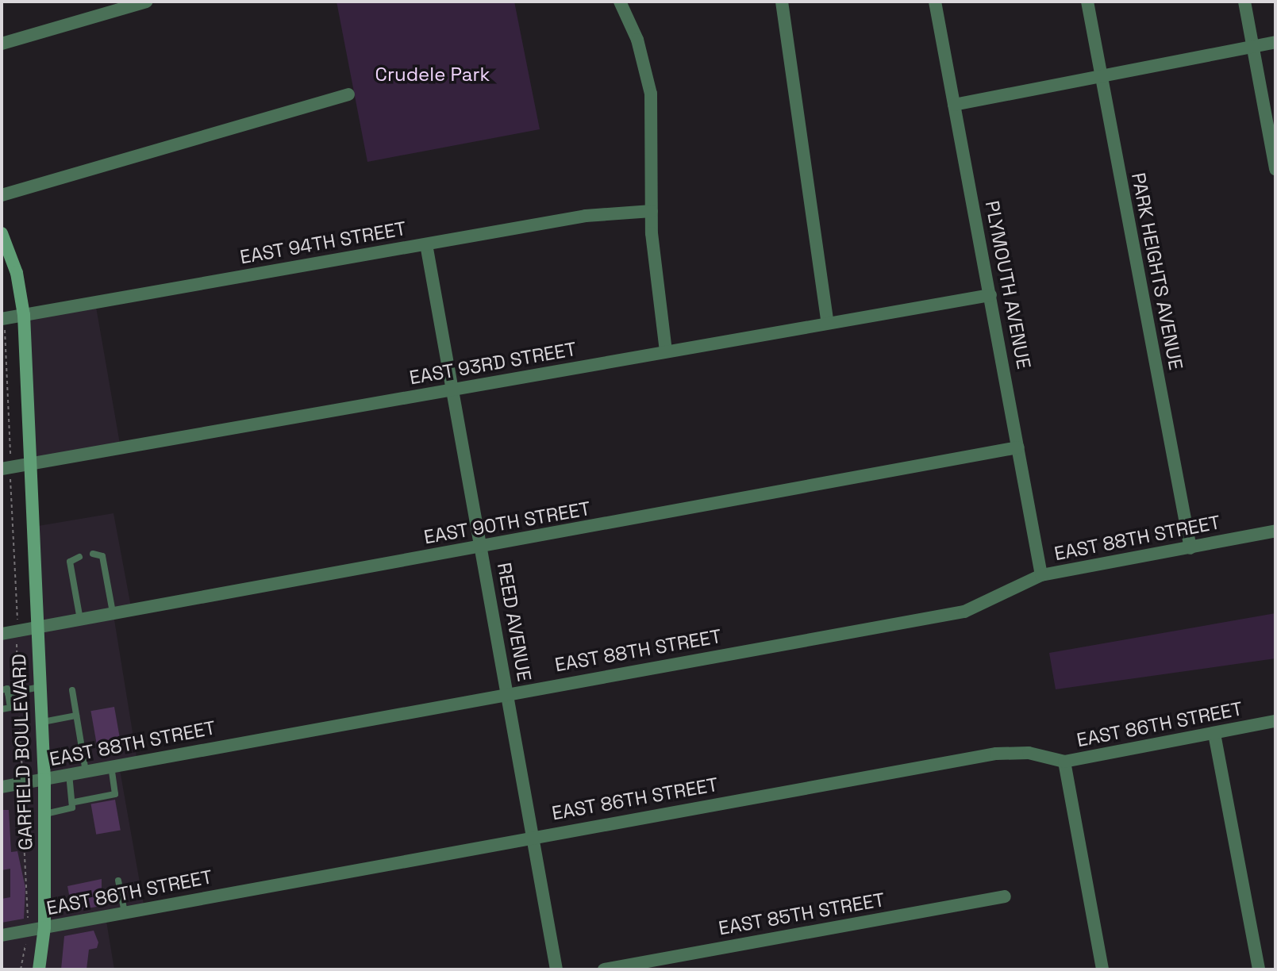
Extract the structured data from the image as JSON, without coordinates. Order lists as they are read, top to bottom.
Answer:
{
  "streets": {
    "street": [
      "EAST 94TH STREET",
      "PARK HEIGHTS AVENUE",
      "PLYMOUTH AVENUE",
      "EAST 93RD STREET",
      "EAST 90TH STREET",
      "EAST 88TH STREET",
      "REED AVENUE",
      "EAST 86TH STREET",
      "GARFIELD BOULEVARD",
      "EAST 85TH STREET"
    ]
  },
  "crossings": [
    ["EAST 94TH STREET", "REED AVENUE"],
    ["EAST 94TH STREET", "GARFIELD BOULEVARD"],
    ["PARK HEIGHTS AVENUE", "EAST 88TH STREET"],
    ["PLYMOUTH AVENUE", "EAST 93RD STREET"],
    ["PLYMOUTH AVENUE", "EAST 90TH STREET"],
    ["PLYMOUTH AVENUE", "EAST 88TH STREET"],
    ["EAST 93RD STREET", "REED AVENUE"],
    ["EAST 93RD STREET", "GARFIELD BOULEVARD"],
    ["EAST 90TH STREET", "REED AVENUE"],
    ["EAST 90TH STREET", "GARFIELD BOULEVARD"],
    ["EAST 88TH STREET", "REED AVENUE"],
    ["EAST 88TH STREET", "GARFIELD BOULEVARD"],
    ["REED AVENUE", "EAST 86TH STREET"],
    ["EAST 86TH STREET", "GARFIELD BOULEVARD"]
  ],
  "parks": ["Crudele Park"]
}
